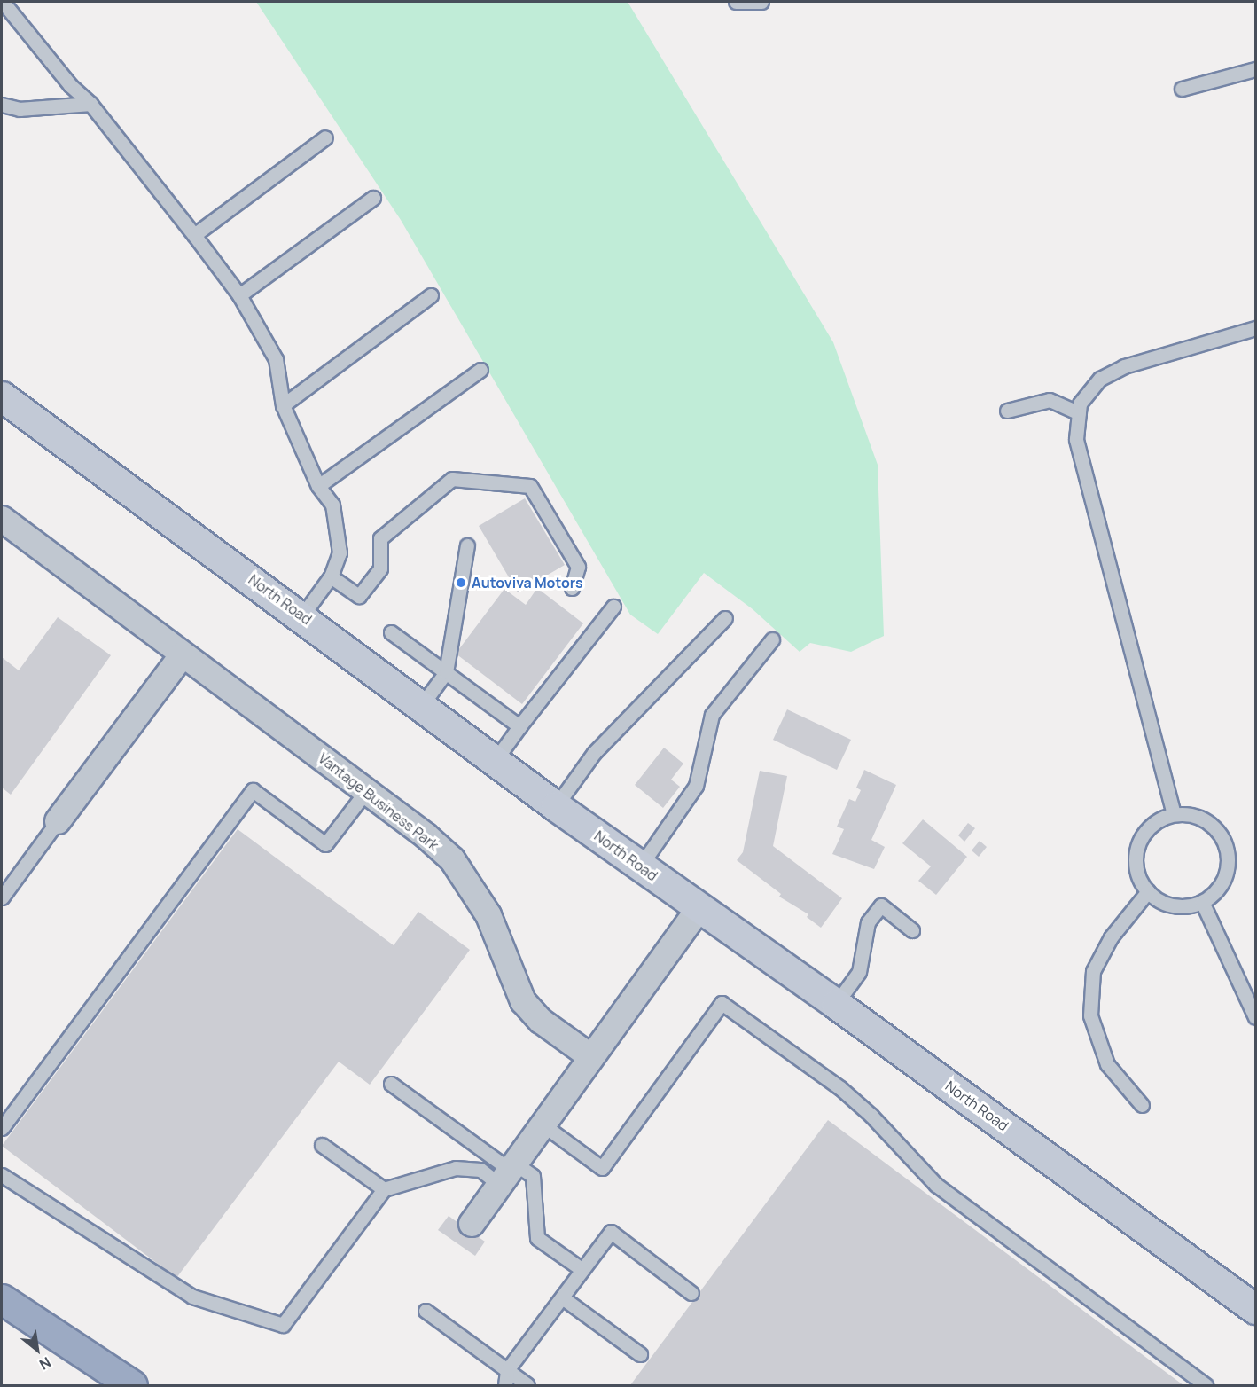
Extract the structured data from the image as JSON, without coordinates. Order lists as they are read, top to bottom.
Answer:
{
  "streets": {
    "main road": ["North Road"],
    "street": ["Vantage Business Park"]
  },
  "places": ["Autoviva Motors"],
  "north": "bottom right"
}
